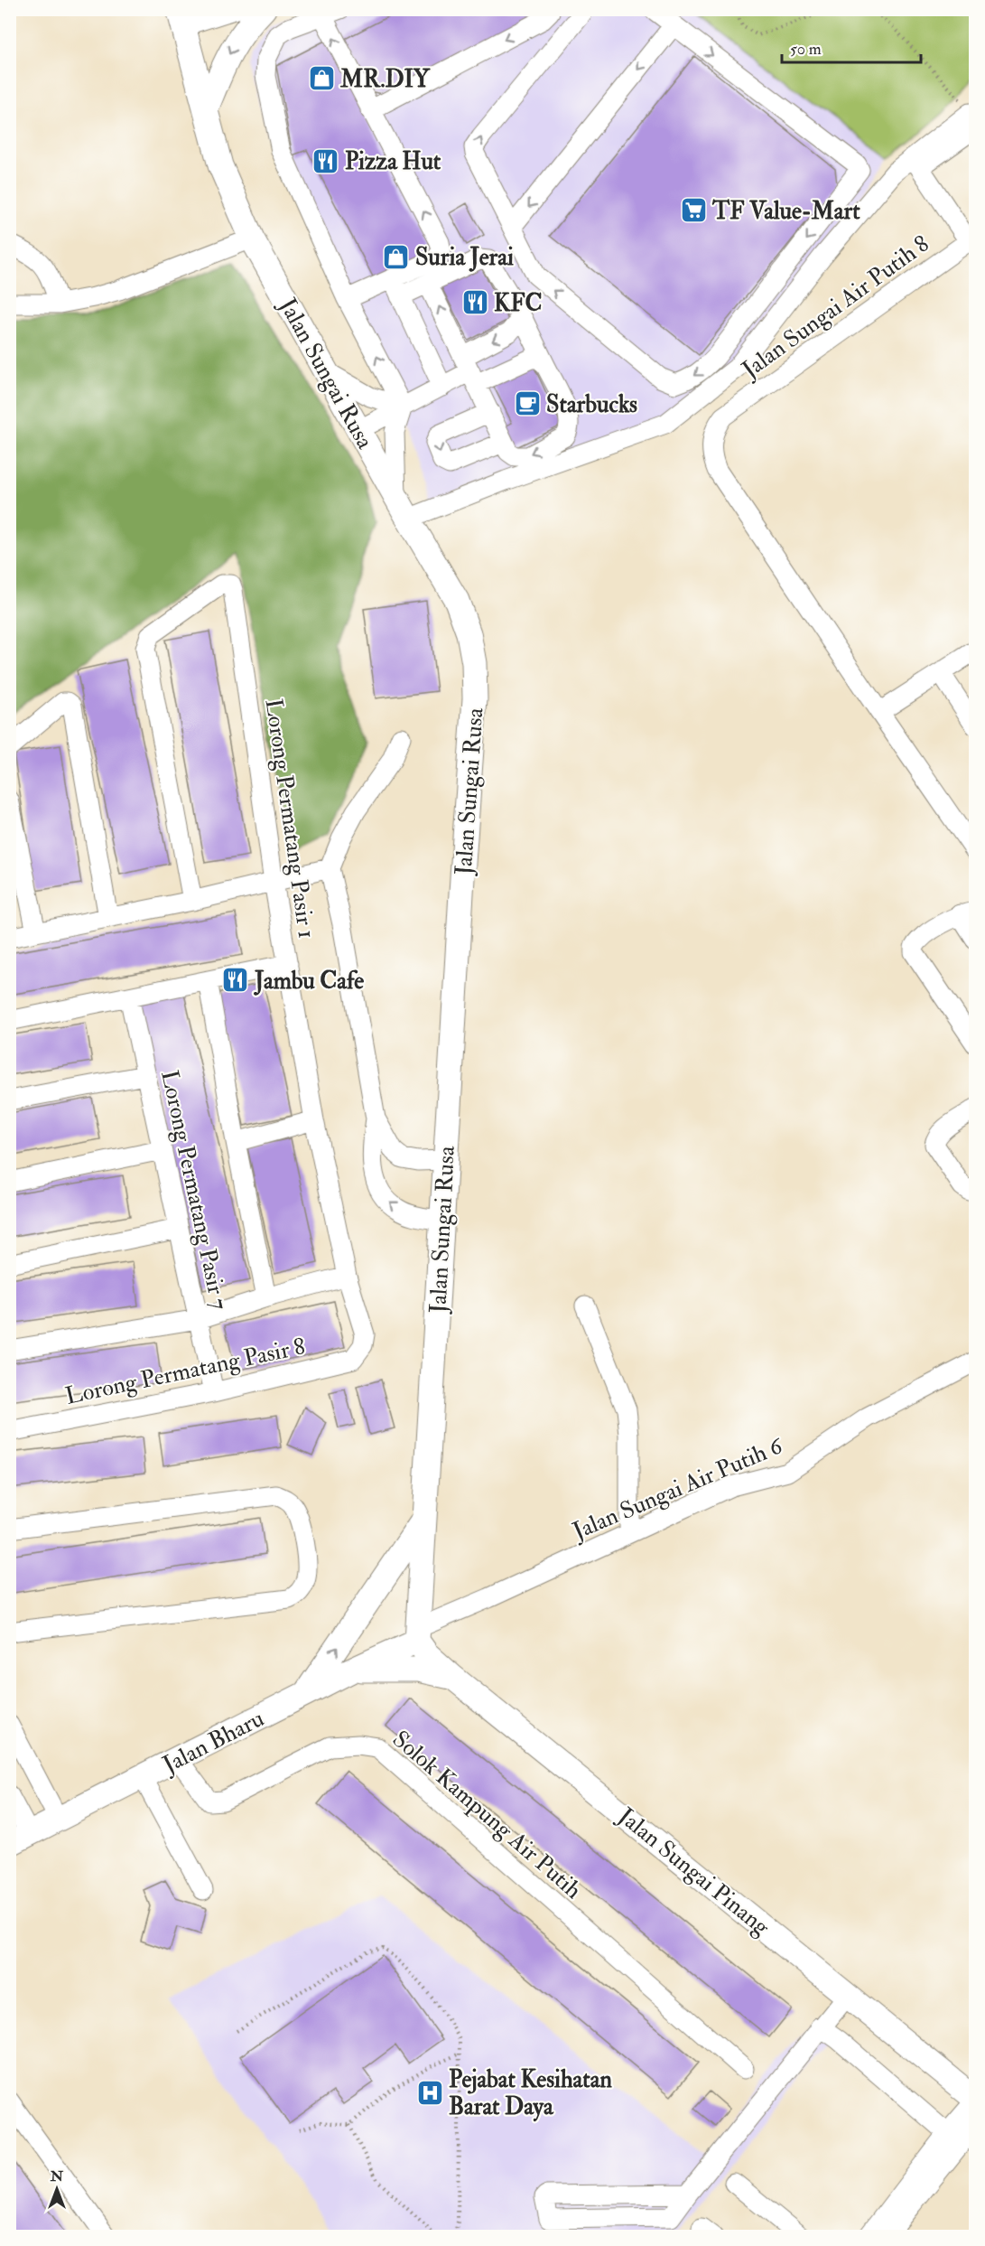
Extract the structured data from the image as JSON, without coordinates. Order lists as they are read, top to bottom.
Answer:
{
  "streets": {
    "main road": ["Jalan Sungai Rusa", "Jalan Bharu", "Jalan Sungai Pinang"],
    "street": [
      "Jalan Sungai Air Putih 8",
      "Lorong Permatang Pasir 1",
      "Lorong Permatang Pasir 7",
      "Lorong Permatang Pasir 8",
      "Jalan Sungai Air Putih 6",
      "Solok Kampung Air Putih"
    ]
  },
  "crossings": [
    ["Jalan Sungai Rusa", "Jalan Sungai Air Putih 6"],
    ["Jalan Sungai Rusa", "Jalan Bharu"],
    ["Jalan Sungai Rusa", "Jalan Sungai Pinang"],
    ["Lorong Permatang Pasir 1", "Lorong Permatang Pasir 8"],
    ["Lorong Permatang Pasir 7", "Lorong Permatang Pasir 8"],
    ["Jalan Sungai Air Putih 6", "Jalan Bharu"],
    ["Jalan Sungai Air Putih 6", "Jalan Sungai Pinang"],
    ["Jalan Bharu", "Solok Kampung Air Putih"],
    ["Jalan Bharu", "Jalan Sungai Pinang"]
  ],
  "places": {
    "shop": ["MR.DIY", "Suria Jerai"],
    "restaurant": ["Pizza Hut", "KFC", "Jambu Cafe"],
    "supermarket": ["TF Value-Mart"],
    "cafe": ["Starbucks"],
    "hospital": ["Pejabat Kesihatan Barat Daya"]
  },
  "scale_bar": "50 m",
  "north": "top"
}
